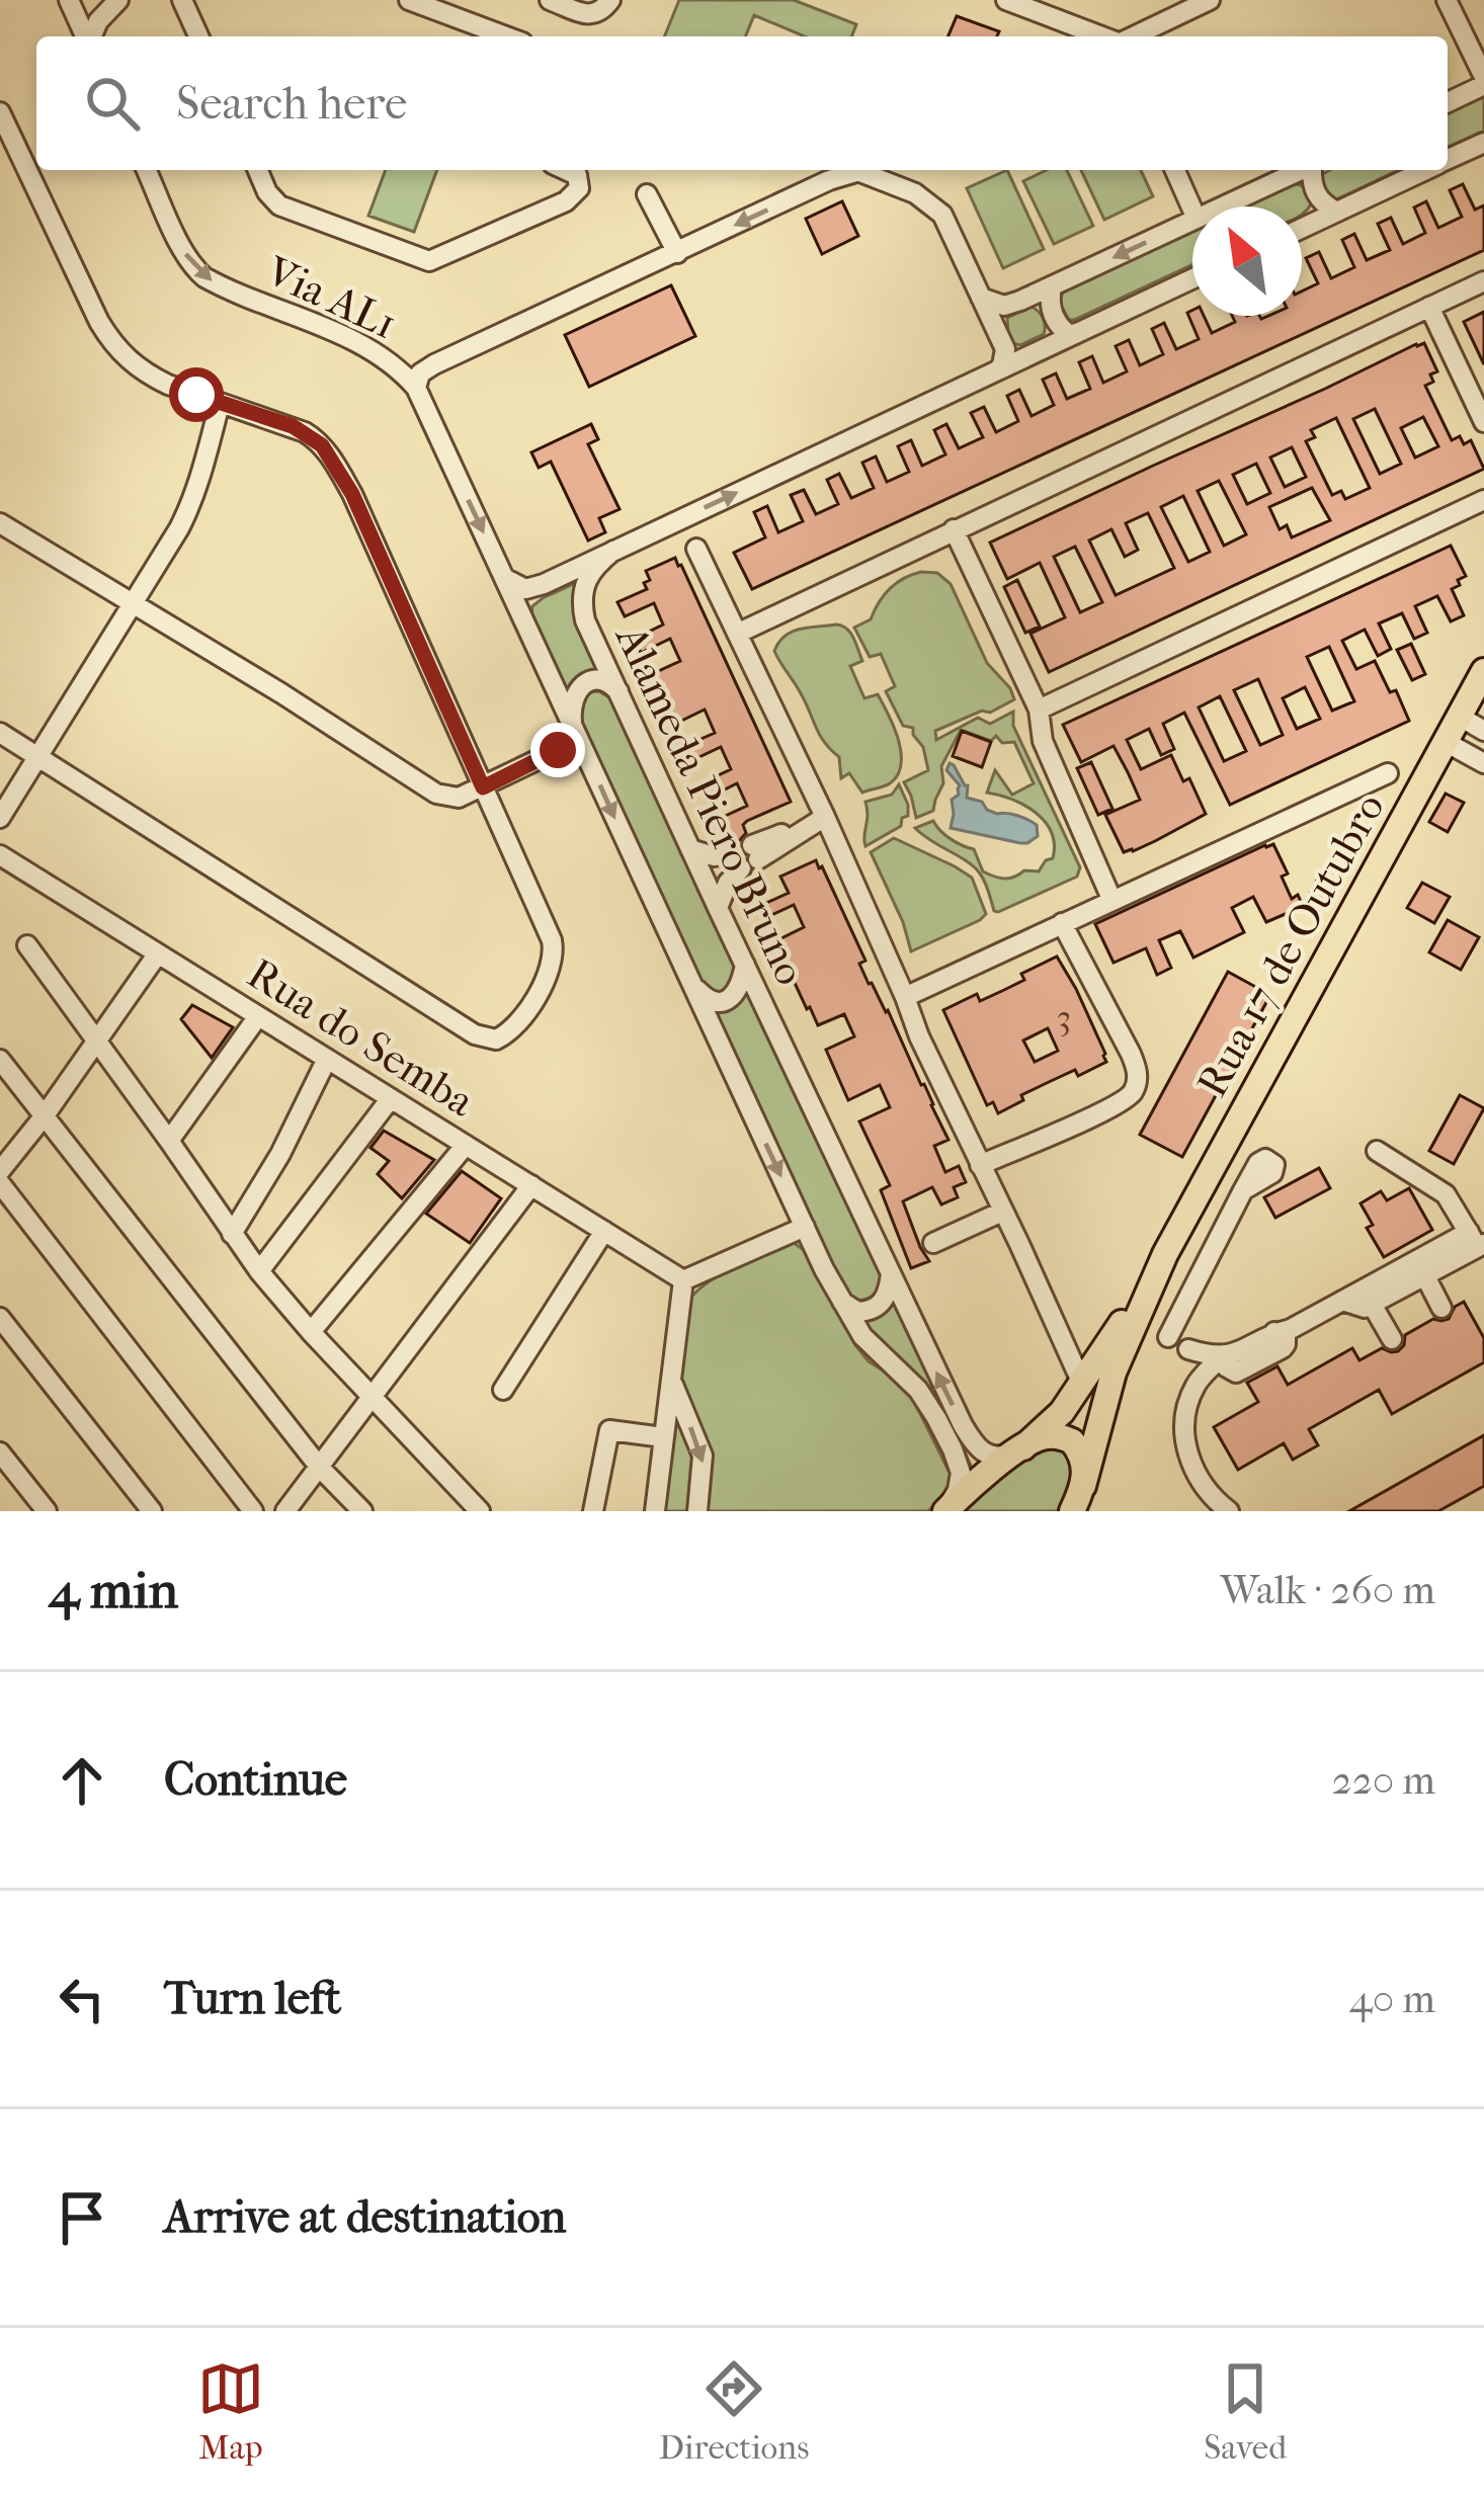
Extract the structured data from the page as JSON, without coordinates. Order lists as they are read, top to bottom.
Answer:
{
  "streets": {
    "main road": ["Rua 17 de Outubro"],
    "street": ["Via AL1", "Alameda Piero Bruno", "Rua do Semba"]
  },
  "crossings": [
    ["Alameda Piero Bruno", "Rua 17 de Outubro"]
  ],
  "house_numbers": ["3"],
  "north": "top left",
  "page": {
    "search": "Search here",
    "heading": ["4 min", "Walk · 260 m"],
    "list": [
      ["Continue", "220 m"],
      ["Turn left", "40 m"],
      "Arrive at destination"
    ],
    "nav": ["Map", "Directions", "Saved"]
  }
}
